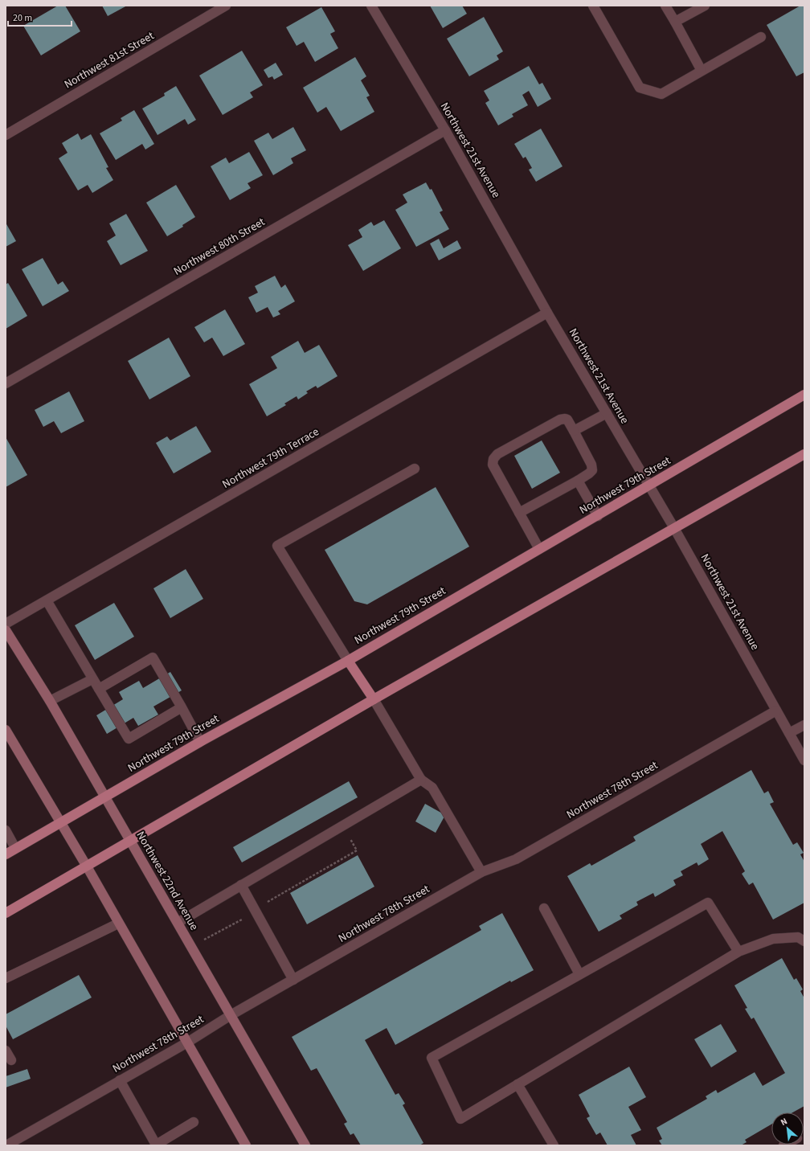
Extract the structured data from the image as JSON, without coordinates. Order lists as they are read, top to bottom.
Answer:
{
  "streets": {
    "main road": ["Northwest 79th Street", "Northwest 22nd Avenue"],
    "street": [
      "Northwest 81st Street",
      "Northwest 21st Avenue",
      "Northwest 80th Street",
      "Northwest 79th Terrace",
      "Northwest 78th Street"
    ]
  },
  "crossings": [
    ["Northwest 21st Avenue", "Northwest 80th Street"],
    ["Northwest 21st Avenue", "Northwest 79th Terrace"],
    ["Northwest 21st Avenue", "Northwest 79th Street"],
    ["Northwest 21st Avenue", "Northwest 78th Street"],
    ["Northwest 79th Street", "Northwest 22nd Avenue"],
    ["Northwest 78th Street", "Northwest 22nd Avenue"]
  ],
  "scale_bar": "20 m",
  "north": "top left"
}
